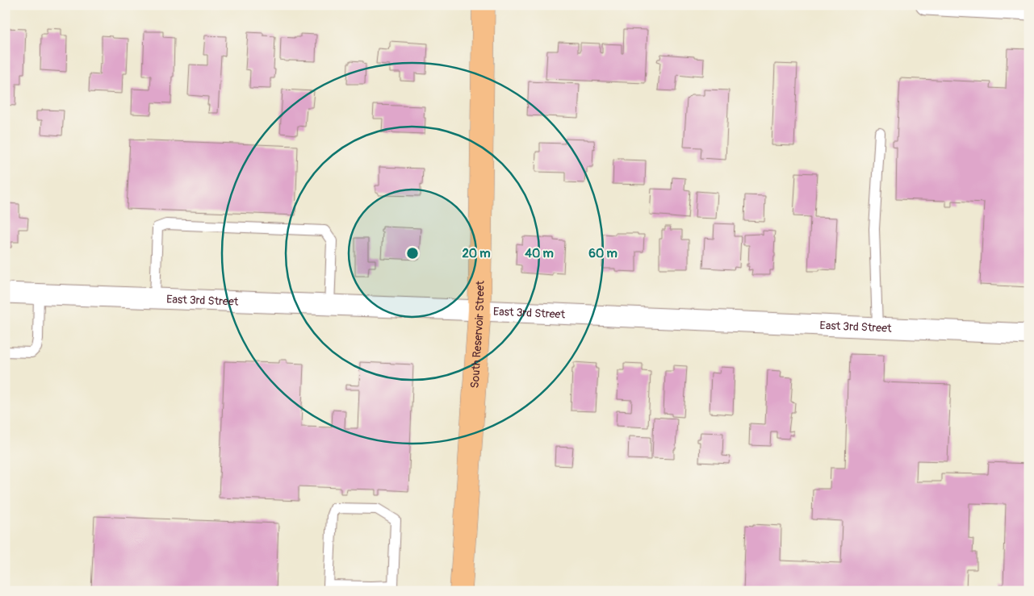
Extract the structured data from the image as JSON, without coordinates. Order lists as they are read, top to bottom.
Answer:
{
  "streets": {
    "main road": ["South Reservoir Street"],
    "street": ["East 3rd Street"]
  },
  "crossings": [
    ["East 3rd Street", "South Reservoir Street"]
  ],
  "rings": ["20 m", "40 m", "60 m"]
}
